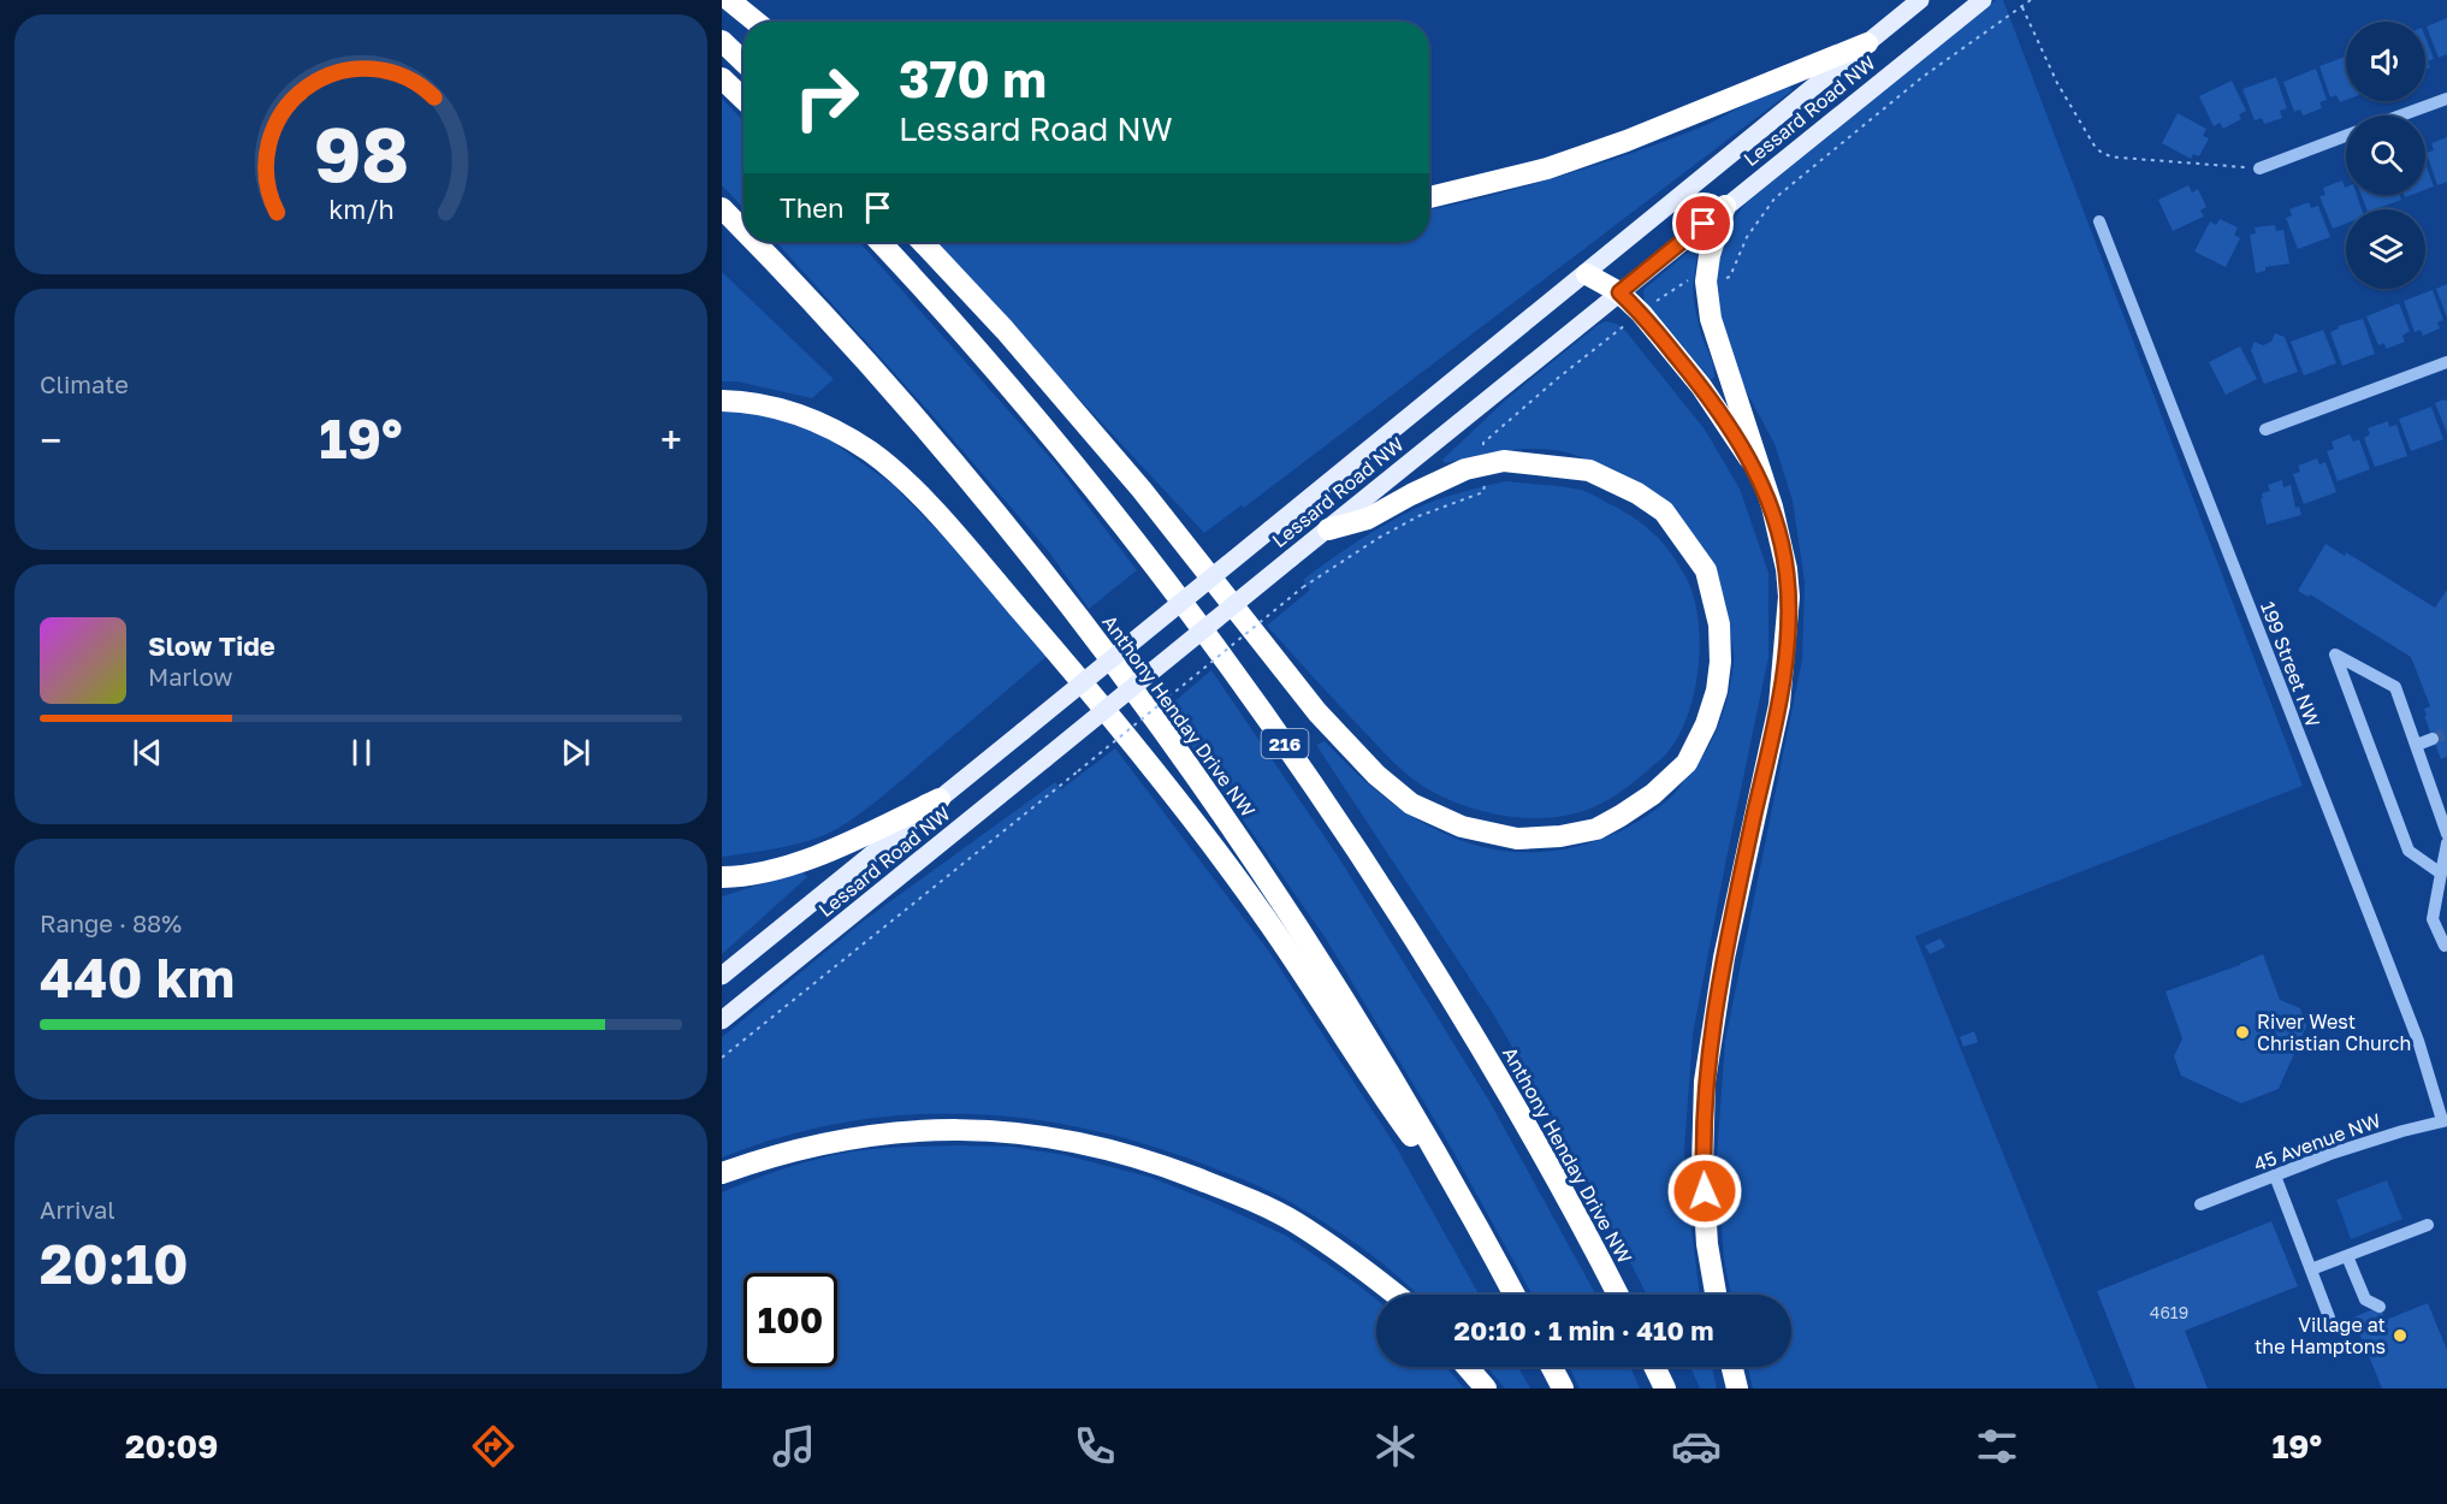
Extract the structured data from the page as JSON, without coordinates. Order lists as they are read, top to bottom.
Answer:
{
  "streets": {
    "highway": ["Anthony Henday Drive NW", "216"],
    "main road": ["Lessard Road NW"],
    "street": ["199 Street NW", "45 Avenue NW"]
  },
  "crossings": [
    ["199 Street NW", "45 Avenue NW"]
  ],
  "places": ["River West Christian Church", "Village at the Hamptons"],
  "house_numbers": ["4619"],
  "page": {
    "turn": ["370 m", "Lessard Road NW"],
    "then": "Then",
    "tile": [
      "Climate",
      ["Range · 88%", "440 km"],
      ["Arrival", "20:10"]
    ],
    "heat": ["−", "19°", "+"],
    "song": ["Slow Tide", "Marlow"],
    "limit": "100",
    "trip": "20:10 · 1 min · 410 m",
    "tabs": ["20:09", "19°"],
    "gauge": ["98", "km/h"]
  }
}
